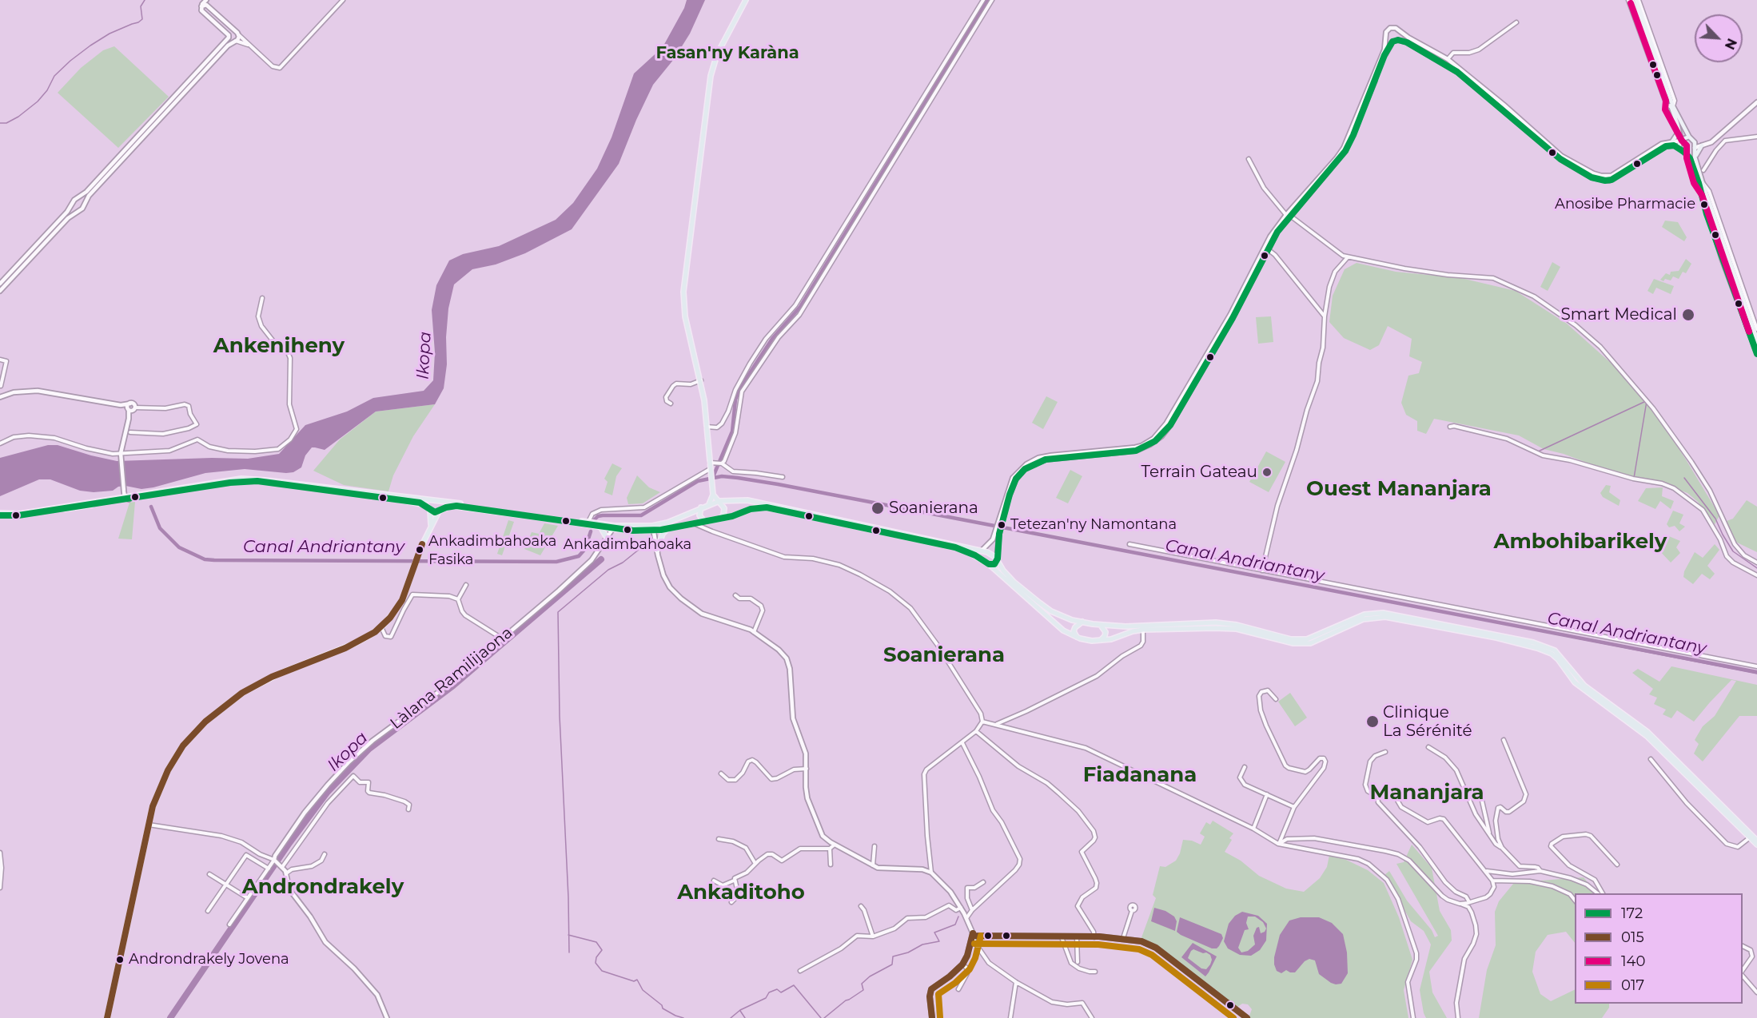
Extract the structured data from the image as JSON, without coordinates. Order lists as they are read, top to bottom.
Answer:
{
  "streets": {
    "street": ["Làlana Ramilijaona"]
  },
  "districts": [
    "Fasan'ny Karàna",
    "Ankeniheny",
    "Ouest Mananjara",
    "Ambohibarikely",
    "Soanierana",
    "Fiadanana",
    "Mananjara",
    "Androndrakely",
    "Ankaditoho"
  ],
  "water": ["Ikopa", "Canal Andriantany"],
  "places": [
    "Anosibe Pharmacie",
    "Smart Medical",
    "Terrain Gateau",
    "Soanierana",
    "Tetezan'ny Namontana",
    "Ankadimbahoaka",
    "Ankadimbahoaka Fasika",
    "Clinique La Sérénité",
    "Androndrakely Jovena"
  ],
  "lines": [
    "transit line 140",
    "transit line 172",
    "transit line 015",
    "transit line 017"
  ],
  "legend": [
    "172",
    "015",
    "140",
    "017"
  ],
  "north": "bottom right"
}
